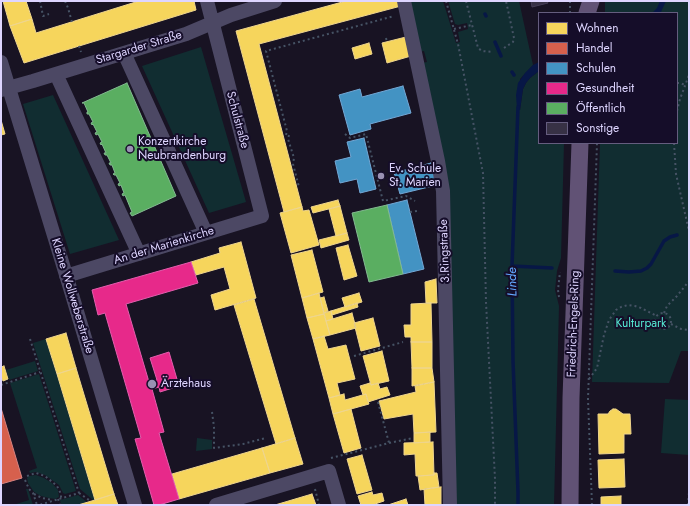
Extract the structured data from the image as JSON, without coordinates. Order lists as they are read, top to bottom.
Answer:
{
  "streets": {
    "main road": ["Friedrich-Engels-Ring"],
    "street": [
      "Stargarder Straße",
      "Schulstraße",
      "An der Marienkirche",
      "3.Ringstraße",
      "Kleine Wollweberstraße"
    ]
  },
  "crossings": [
    ["Stargarder Straße", "Schulstraße"],
    ["Stargarder Straße", "Kleine Wollweberstraße"],
    ["Schulstraße", "An der Marienkirche"],
    ["An der Marienkirche", "Kleine Wollweberstraße"]
  ],
  "water": ["Linde"],
  "parks": ["Kulturpark"],
  "places": ["Konzertkirche Neubrandenburg", "Ev. Schule St. Marien", "Ärztehaus"],
  "legend": [
    "Wohnen",
    "Handel",
    "Schulen",
    "Gesundheit",
    "Öffentlich",
    "Sonstige"
  ]
}
